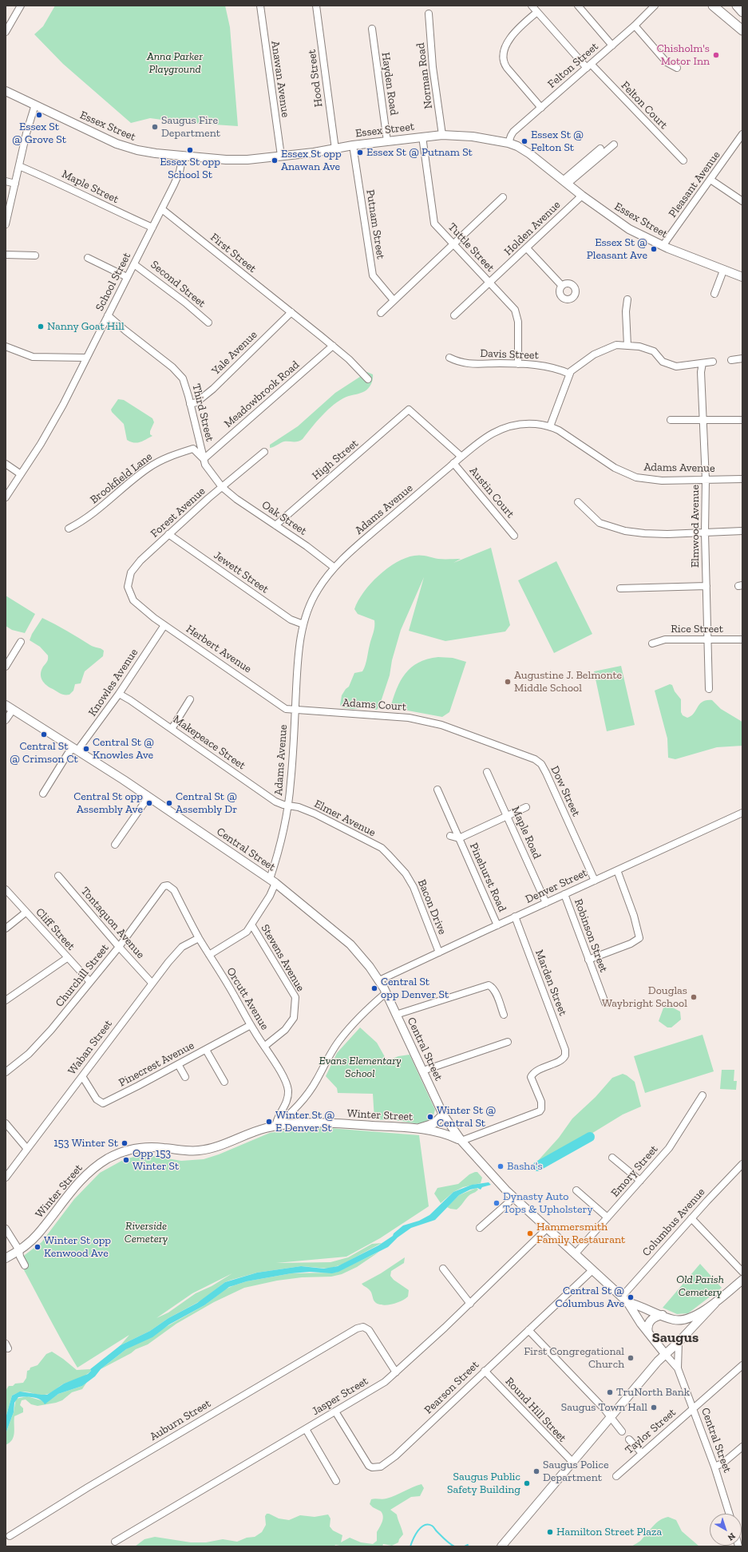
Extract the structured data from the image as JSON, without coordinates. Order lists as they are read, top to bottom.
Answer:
{
  "streets": {
    "main road": ["Essex Street", "Central Street", "Winter Street"],
    "street": [
      "Felton Street",
      "Norman Road",
      "Hood Street",
      "Anawan Avenue",
      "Hayden Road",
      "Felton Court",
      "Pleasant Avenue",
      "Maple Street",
      "Putnam Street",
      "Holden Avenue",
      "Tuttle Street",
      "First Street",
      "School Street",
      "Second Street",
      "Yale Avenue",
      "Davis Street",
      "Meadowbrook Road",
      "Third Street",
      "High Street",
      "Adams Avenue",
      "Brookfield Lane",
      "Austin Court",
      "Forest Avenue",
      "Oak Street",
      "Elmwood Avenue",
      "Jewett Street",
      "Rice Street",
      "Herbert Avenue",
      "Knowles Avenue",
      "Adams Court",
      "Makepeace Street",
      "Dow Street",
      "Elmer Avenue",
      "Maple Road",
      "Pinehurst Road",
      "Denver Street",
      "Bacon Drive",
      "Tontaquon Avenue",
      "Cliff Street",
      "Robinson Street",
      "Stevens Avenue",
      "Churchill Street",
      "Marden Street",
      "Orcutt Avenue",
      "Waban Street",
      "Pinecrest Avenue",
      "Emory Street",
      "Columbus Avenue",
      "Pearson Street",
      "Jasper Street",
      "Round Hill Street",
      "Auburn Street",
      "Taylor Street"
    ]
  },
  "crossings": [
    ["Felton Street", "Felton Court"],
    ["Felton Street", "Essex Street"],
    ["Norman Road", "Essex Street"],
    ["Hood Street", "Essex Street"],
    ["Anawan Avenue", "Essex Street"],
    ["Hayden Road", "Essex Street"],
    ["Essex Street", "Pleasant Avenue"],
    ["Essex Street", "Putnam Street"],
    ["Essex Street", "Holden Avenue"],
    ["Essex Street", "Tuttle Street"],
    ["Essex Street", "School Street"],
    ["Maple Street", "School Street"],
    ["Holden Avenue", "Tuttle Street"],
    ["Tuttle Street", "Davis Street"],
    ["First Street", "School Street"],
    ["First Street", "Yale Avenue"],
    ["First Street", "Meadowbrook Road"],
    ["School Street", "Second Street"],
    ["School Street", "Third Street"],
    ["Yale Avenue", "Third Street"],
    ["Meadowbrook Road", "Third Street"],
    ["Meadowbrook Road", "Brookfield Lane"],
    ["Third Street", "Brookfield Lane"],
    ["Third Street", "Forest Avenue"],
    ["Third Street", "Oak Street"],
    ["High Street", "Adams Avenue"],
    ["High Street", "Oak Street"],
    ["Adams Avenue", "Austin Court"],
    ["Adams Avenue", "Oak Street"],
    ["Adams Avenue", "Elmwood Avenue"],
    ["Adams Avenue", "Jewett Street"],
    ["Adams Avenue", "Herbert Avenue"],
    ["Adams Avenue", "Adams Court"],
    ["Adams Avenue", "Makepeace Street"],
    ["Adams Avenue", "Elmer Avenue"],
    ["Adams Avenue", "Central Street"],
    ["Adams Avenue", "Stevens Avenue"],
    ["Adams Avenue", "Orcutt Avenue"],
    ["Forest Avenue", "Oak Street"],
    ["Forest Avenue", "Jewett Street"],
    ["Forest Avenue", "Herbert Avenue"],
    ["Elmwood Avenue", "Rice Street"],
    ["Herbert Avenue", "Knowles Avenue"],
    ["Herbert Avenue", "Adams Court"],
    ["Knowles Avenue", "Makepeace Street"],
    ["Knowles Avenue", "Central Street"],
    ["Adams Court", "Dow Street"],
    ["Makepeace Street", "Elmer Avenue"],
    ["Dow Street", "Denver Street"],
    ["Elmer Avenue", "Bacon Drive"],
    ["Maple Road", "Denver Street"],
    ["Central Street", "Denver Street"],
    ["Central Street", "Marden Street"],
    ["Central Street", "Winter Street"],
    ["Central Street", "Emory Street"],
    ["Central Street", "Columbus Avenue"],
    ["Central Street", "Pearson Street"],
    ["Central Street", "Jasper Street"],
    ["Central Street", "Taylor Street"],
    ["Pinehurst Road", "Denver Street"],
    ["Denver Street", "Bacon Drive"],
    ["Denver Street", "Robinson Street"],
    ["Denver Street", "Marden Street"],
    ["Tontaquon Avenue", "Churchill Street"],
    ["Tontaquon Avenue", "Waban Street"],
    ["Cliff Street", "Churchill Street"],
    ["Stevens Avenue", "Orcutt Avenue"],
    ["Churchill Street", "Orcutt Avenue"],
    ["Marden Street", "Winter Street"],
    ["Orcutt Avenue", "Waban Street"],
    ["Orcutt Avenue", "Pinecrest Avenue"],
    ["Orcutt Avenue", "Winter Street"],
    ["Waban Street", "Pinecrest Avenue"],
    ["Pearson Street", "Jasper Street"],
    ["Pearson Street", "Round Hill Street"],
    ["Jasper Street", "Auburn Street"]
  ],
  "districts": ["Saugus"],
  "parks": [
    "Anna Parker Playground",
    "Evans Elementary School",
    "Riverside Cemetery",
    "Old Parish Cemetery"
  ],
  "places": [
    "Chisholm's Motor Inn",
    "Essex St @ Grove St",
    "Saugus Fire Department",
    "Essex St @ Felton St",
    "Essex St opp School St",
    "Essex St @ Putnam St",
    "Essex St opp Anawan Ave",
    "Essex St @ Pleasant Ave",
    "Nanny Goat Hill",
    "Augustine J. Belmonte Middle School",
    "Central St @ Crimson Ct",
    "Central St @ Knowles Ave",
    "Central St opp Assembly Ave",
    "Central St @ Assembly Dr",
    "Central St opp Denver St",
    "Douglas Waybright School",
    "Winter St @ Central St",
    "Winter St @ E Denver St",
    "153 Winter St",
    "Opp 153 Winter St",
    "Basha's",
    "Dynasty Auto Tops & Upholstery",
    "Hammersmith Family Restaurant",
    "Winter St opp Kenwood Ave",
    "Central St @ Columbus Ave",
    "First Congregational Church",
    "TruNorth Bank",
    "Saugus Town Hall",
    "Saugus Police Department",
    "Saugus Public Safety Building",
    "Hamilton Street Plaza"
  ],
  "north": "bottom right"
}
